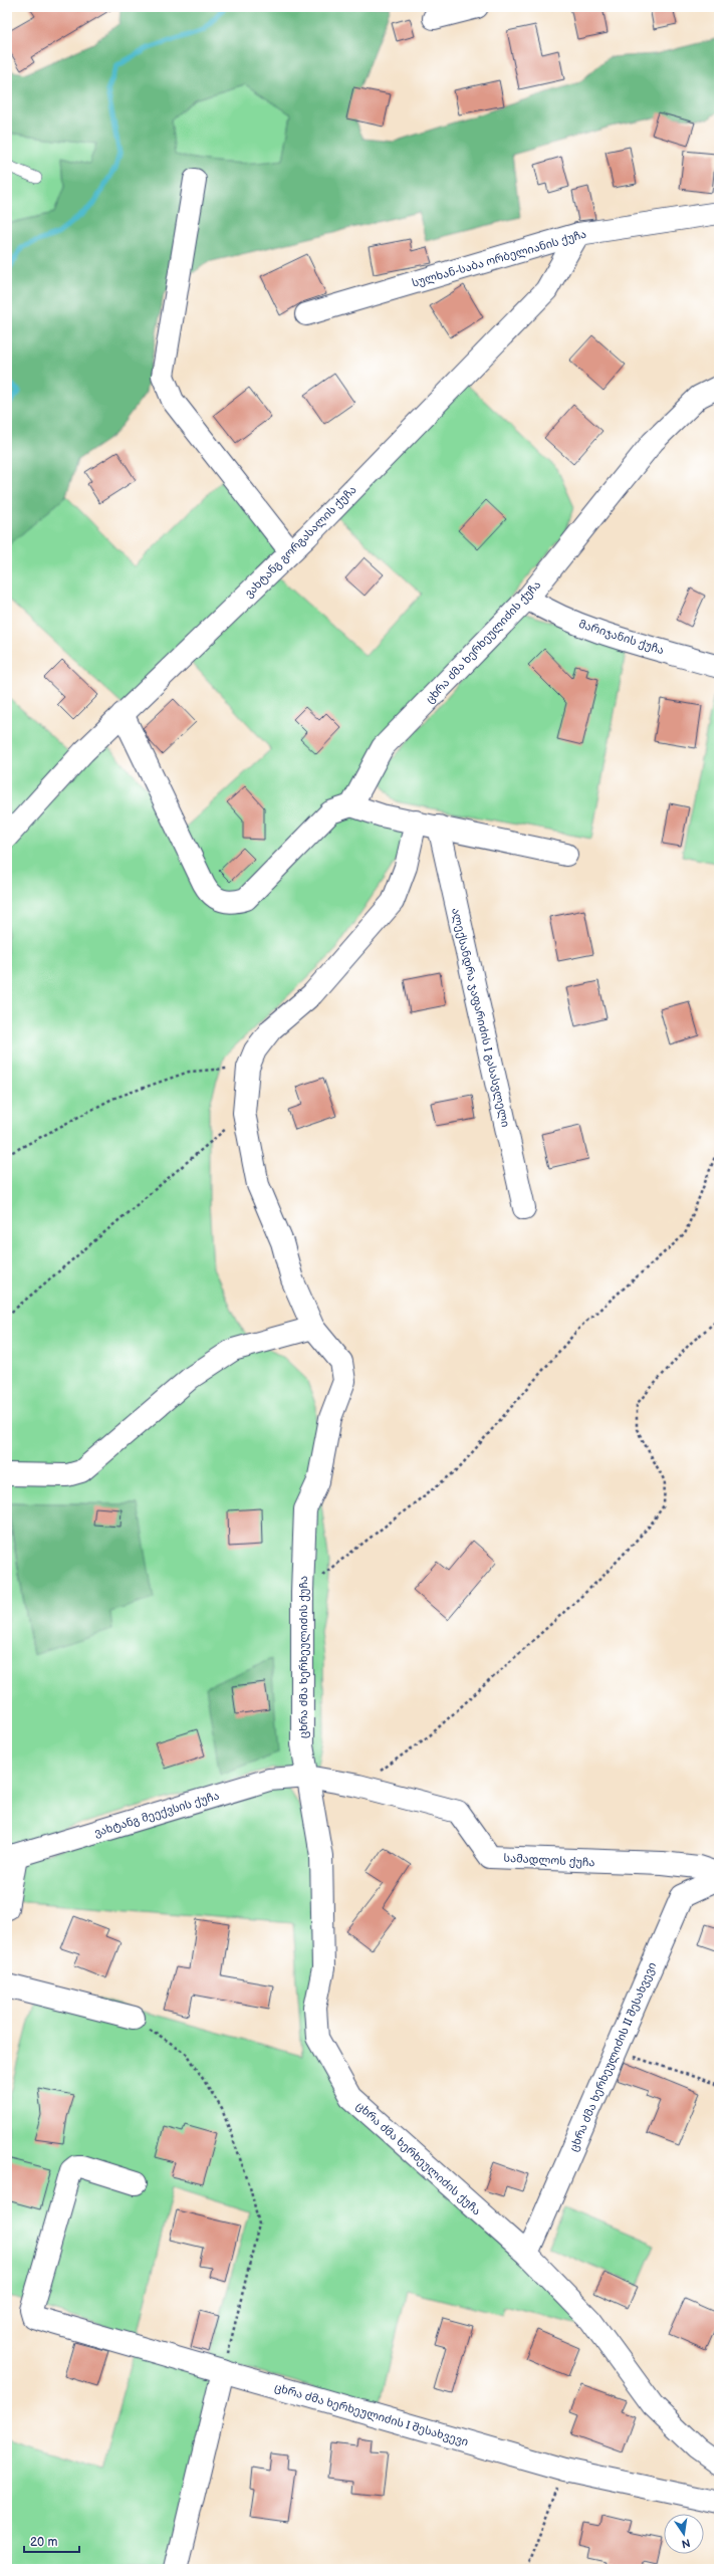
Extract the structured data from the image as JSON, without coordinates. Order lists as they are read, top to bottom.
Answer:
{
  "streets": {
    "street": [
      "სულხან-საბა ორბელიანის ქუჩა",
      "ვახტანგ გორგასალის ქუჩა",
      "მარიჯანის ქუჩა",
      "ცხრა ძმა ხერხეულიძის ქუჩა",
      "ალექსანდრა ჯაფარიძის I გასასვლელი",
      "ვახტანგ მეექვსის ქუჩა",
      "სამადლოს ქუჩა",
      "ცხრა ძმა ხერხეულიძის II შესახვევი",
      "ცხრა ძმა ხერხეულიძის I შესახვევი"
    ]
  },
  "crossings": [
    ["სულხან-საბა ორბელიანის ქუჩა", "ვახტანგ გორგასალის ქუჩა"],
    ["მარიჯანის ქუჩა", "ცხრა ძმა ხერხეულიძის ქუჩა"],
    ["ცხრა ძმა ხერხეულიძის ქუჩა", "ვახტანგ მეექვსის ქუჩა"],
    ["ცხრა ძმა ხერხეულიძის ქუჩა", "სამადლოს ქუჩა"],
    ["ცხრა ძმა ხერხეულიძის ქუჩა", "ცხრა ძმა ხერხეულიძის II შესახვევი"],
    ["ვახტანგ მეექვსის ქუჩა", "სამადლოს ქუჩა"]
  ],
  "scale_bar": "20 m",
  "north": "bottom"
}
